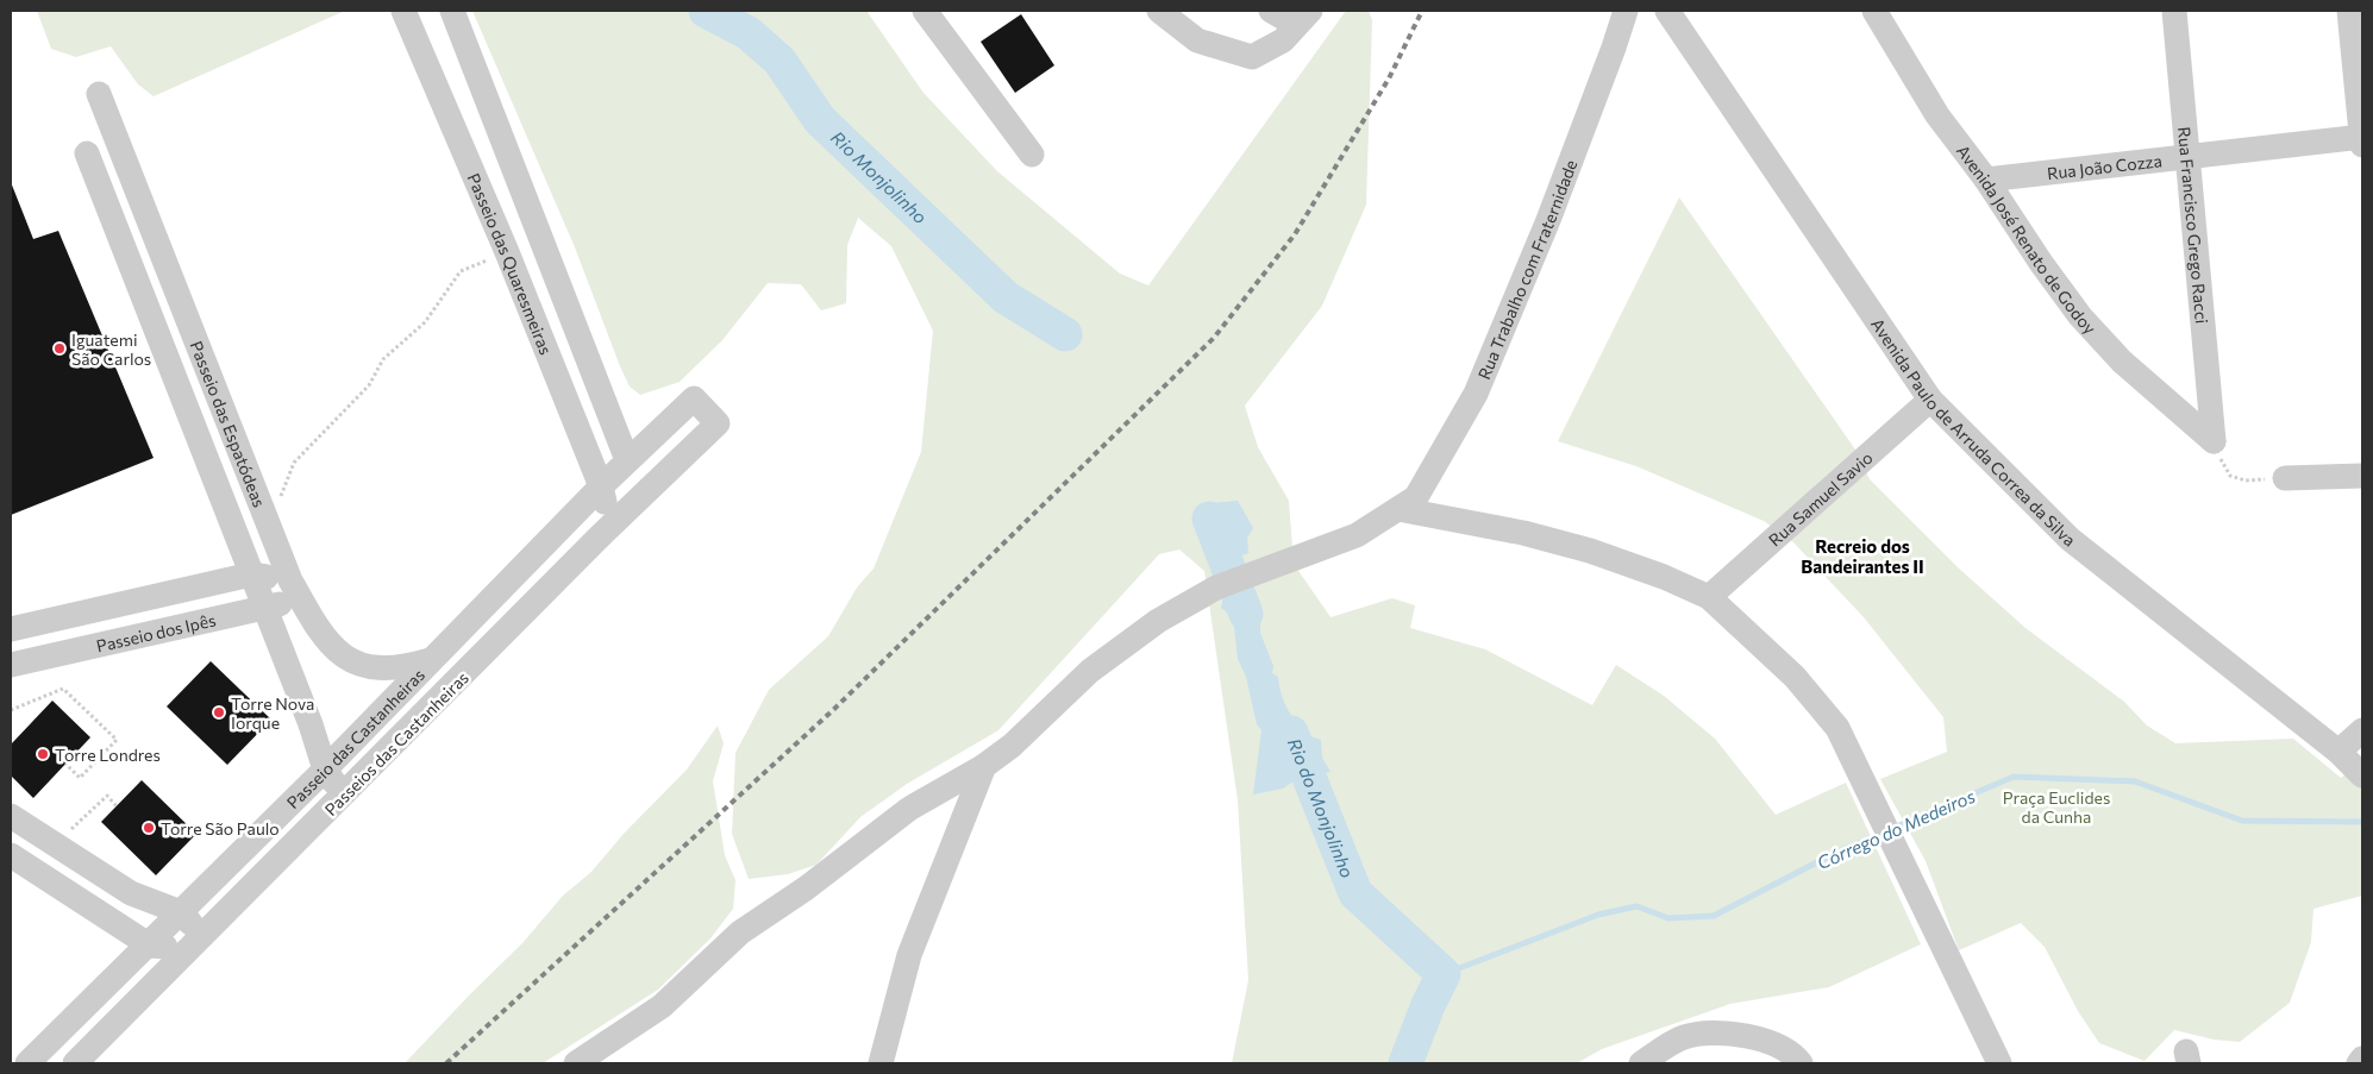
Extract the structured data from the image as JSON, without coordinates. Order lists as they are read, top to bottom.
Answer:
{
  "streets": {
    "street": [
      "Rua João Cozza",
      "Rua Francisco Grego Racci",
      "Avenida José Renato de Godoy",
      "Passeio das Quaresmeiras",
      "Rua Trabalho com Fraternidade",
      "Passeio das Espatódeas",
      "Avenida Paulo de Arruda Correa da Silva",
      "Rua Samuel Savio",
      "Passeio dos Ipês",
      "Passeio das Castanheiras",
      "Passeios das Castanheiras"
    ]
  },
  "crossings": [
    ["Rua João Cozza", "Rua Francisco Grego Racci"],
    ["Rua João Cozza", "Avenida José Renato de Godoy"],
    ["Rua Francisco Grego Racci", "Avenida José Renato de Godoy"],
    ["Passeio das Quaresmeiras", "Passeio das Castanheiras"],
    ["Passeio das Quaresmeiras", "Passeios das Castanheiras"],
    ["Passeio das Espatódeas", "Passeio dos Ipês"],
    ["Passeio das Espatódeas", "Passeio das Castanheiras"],
    ["Avenida Paulo de Arruda Correa da Silva", "Rua Samuel Savio"]
  ],
  "districts": ["Recreio dos Bandeirantes II"],
  "water": ["Rio Monjolinho", "Rio do Monjolinho", "Córrego do Medeiros"],
  "parks": ["Praça Euclides da Cunha"],
  "places": [
    "Iguatemi São Carlos",
    "Torre Nova Iorque",
    "Torre Londres",
    "Torre São Paulo"
  ]
}
